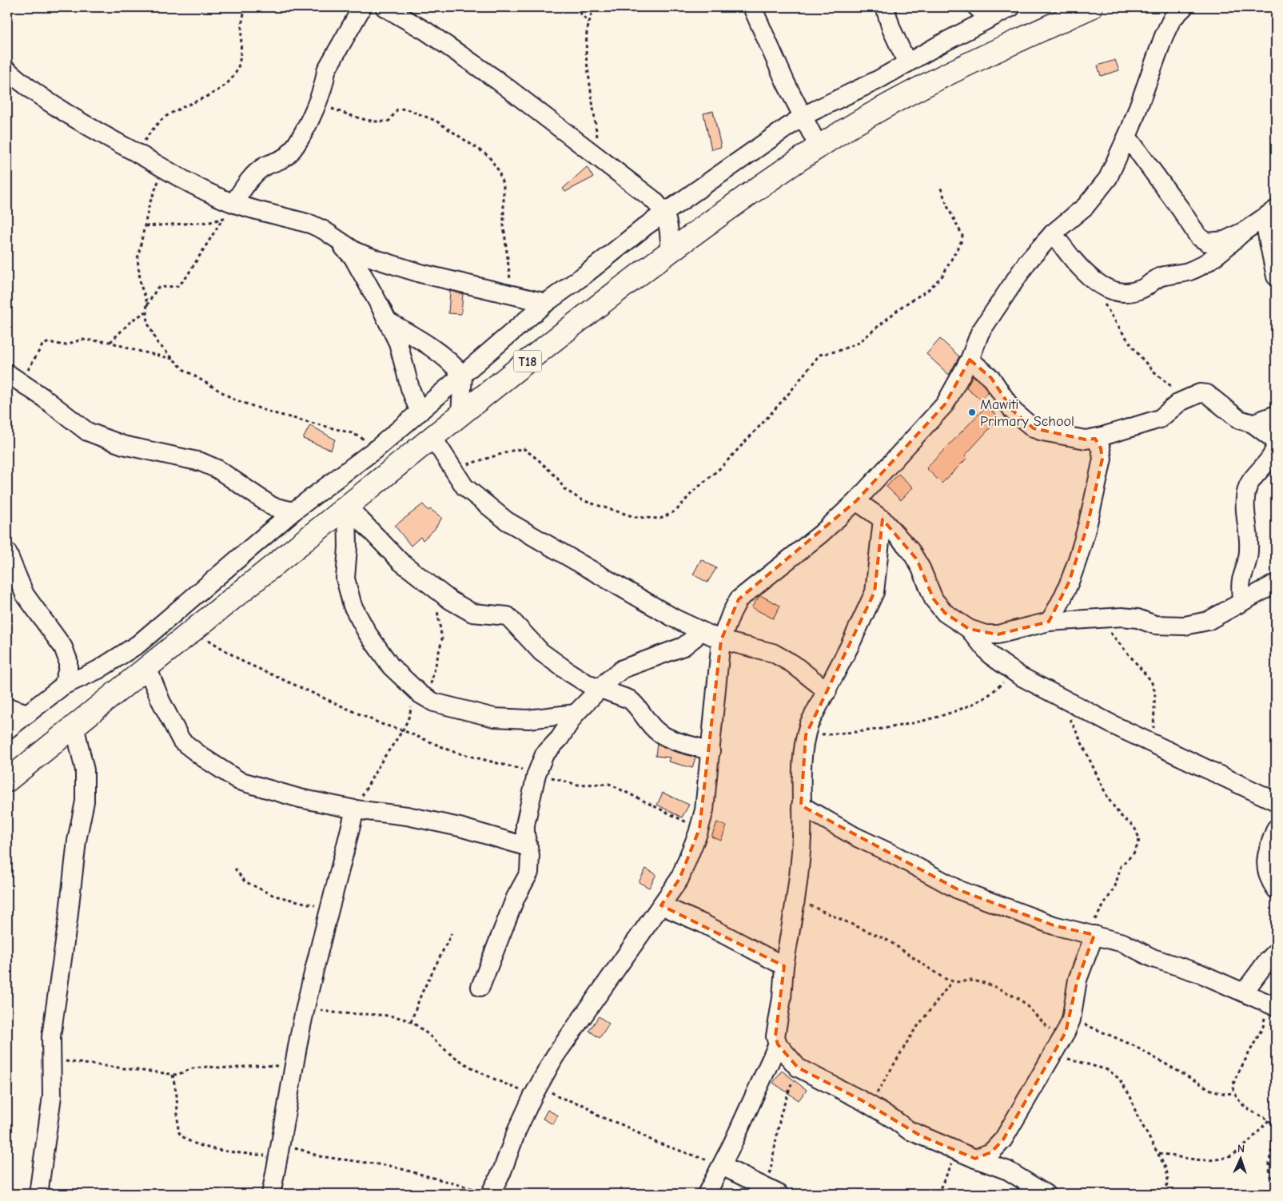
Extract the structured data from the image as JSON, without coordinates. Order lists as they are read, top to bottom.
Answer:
{
  "streets": {
    "highway": ["T18"]
  },
  "places": ["Mawiti Primary School"],
  "north": "top"
}
